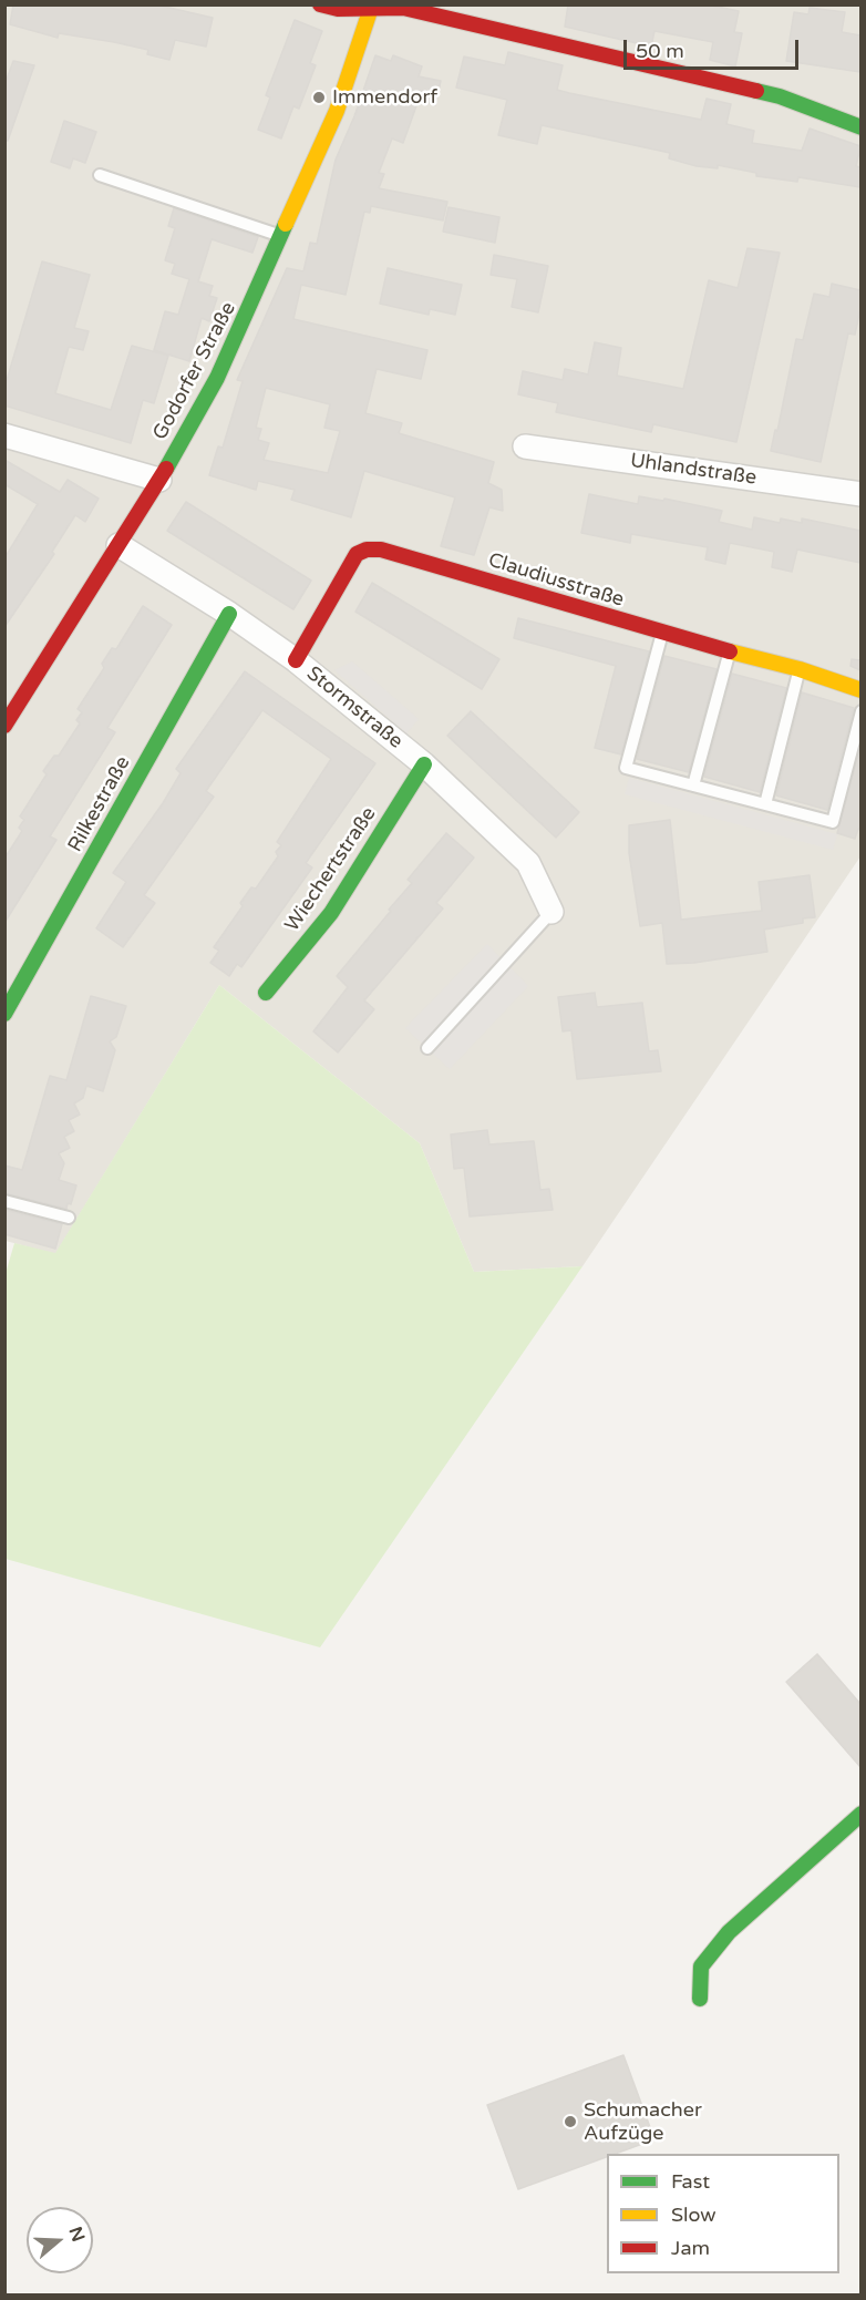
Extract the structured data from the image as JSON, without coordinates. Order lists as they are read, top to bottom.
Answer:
{
  "streets": {
    "street": [
      "Godorfer Straße",
      "Uhlandstraße",
      "Claudiusstraße",
      "Stormstraße",
      "Rilkestraße",
      "Wiechertstraße"
    ]
  },
  "crossings": [
    ["Godorfer Straße", "Stormstraße"],
    ["Claudiusstraße", "Stormstraße"],
    ["Stormstraße", "Rilkestraße"],
    ["Stormstraße", "Wiechertstraße"]
  ],
  "places": ["Immendorf", "Schumacher Aufzüge"],
  "legend": ["Fast", "Slow", "Jam"],
  "scale_bar": "50 m",
  "north": "right"
}
